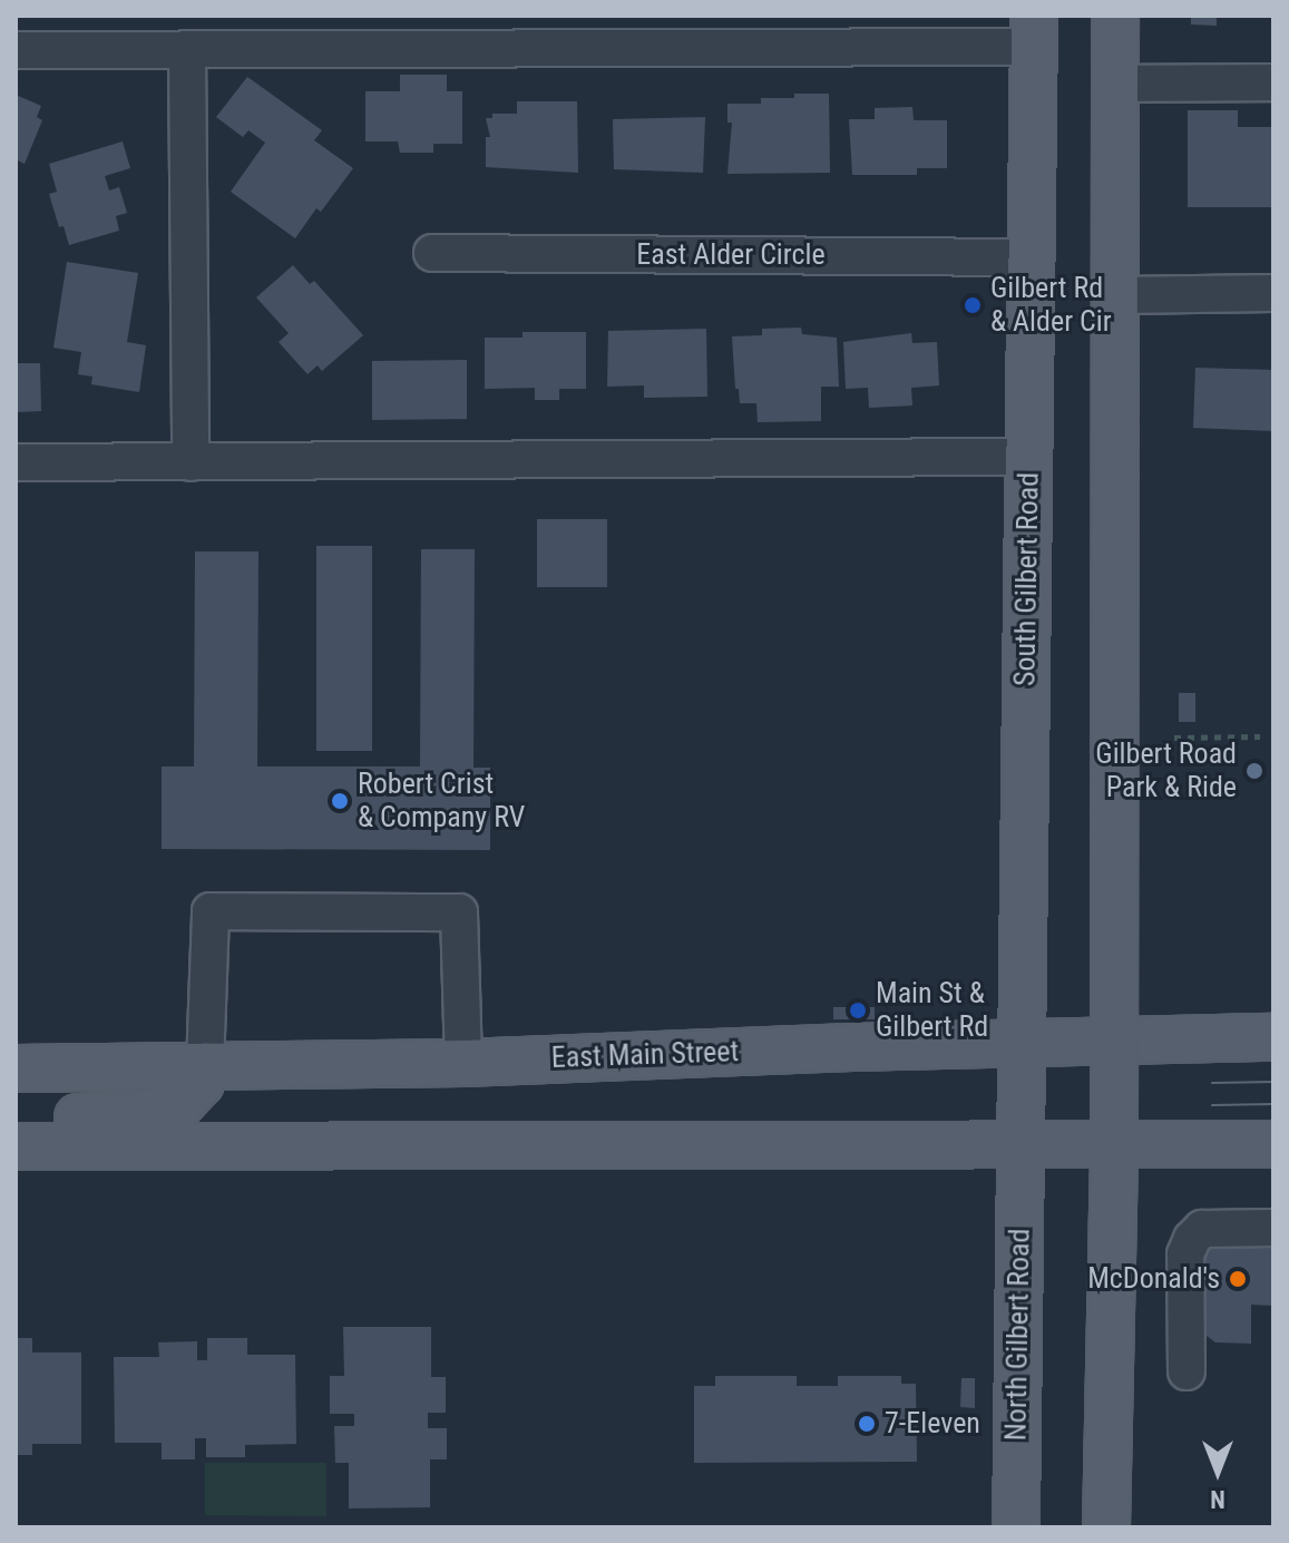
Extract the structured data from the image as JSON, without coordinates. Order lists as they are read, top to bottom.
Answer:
{
  "streets": {
    "main road": ["South Gilbert Road", "East Main Street", "North Gilbert Road"],
    "street": ["East Alder Circle"]
  },
  "crossings": [
    ["East Alder Circle", "South Gilbert Road"],
    ["South Gilbert Road", "East Main Street"],
    ["South Gilbert Road", "North Gilbert Road"]
  ],
  "places": [
    "Gilbert Rd & Alder Cir",
    "Gilbert Road Park & Ride",
    "Robert Crist & Company RV",
    "Main St & Gilbert Rd",
    "McDonald's",
    "7-Eleven"
  ],
  "north": "bottom"
}
